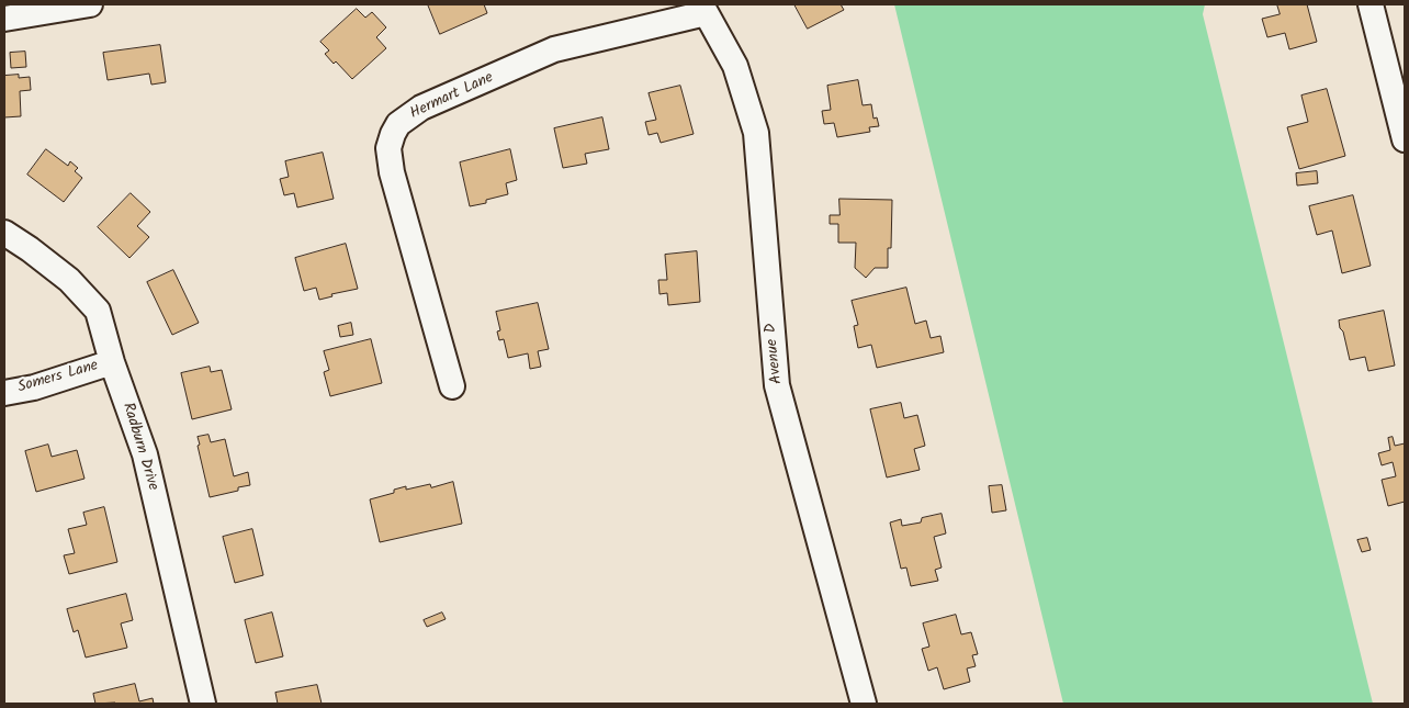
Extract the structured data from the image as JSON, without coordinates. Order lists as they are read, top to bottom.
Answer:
{
  "streets": {
    "street": [
      "Hermart Lane",
      "Avenue D",
      "Somers Lane",
      "Radburn Drive"
    ]
  },
  "crossings": [
    ["Hermart Lane", "Avenue D"],
    ["Somers Lane", "Radburn Drive"]
  ]
}
